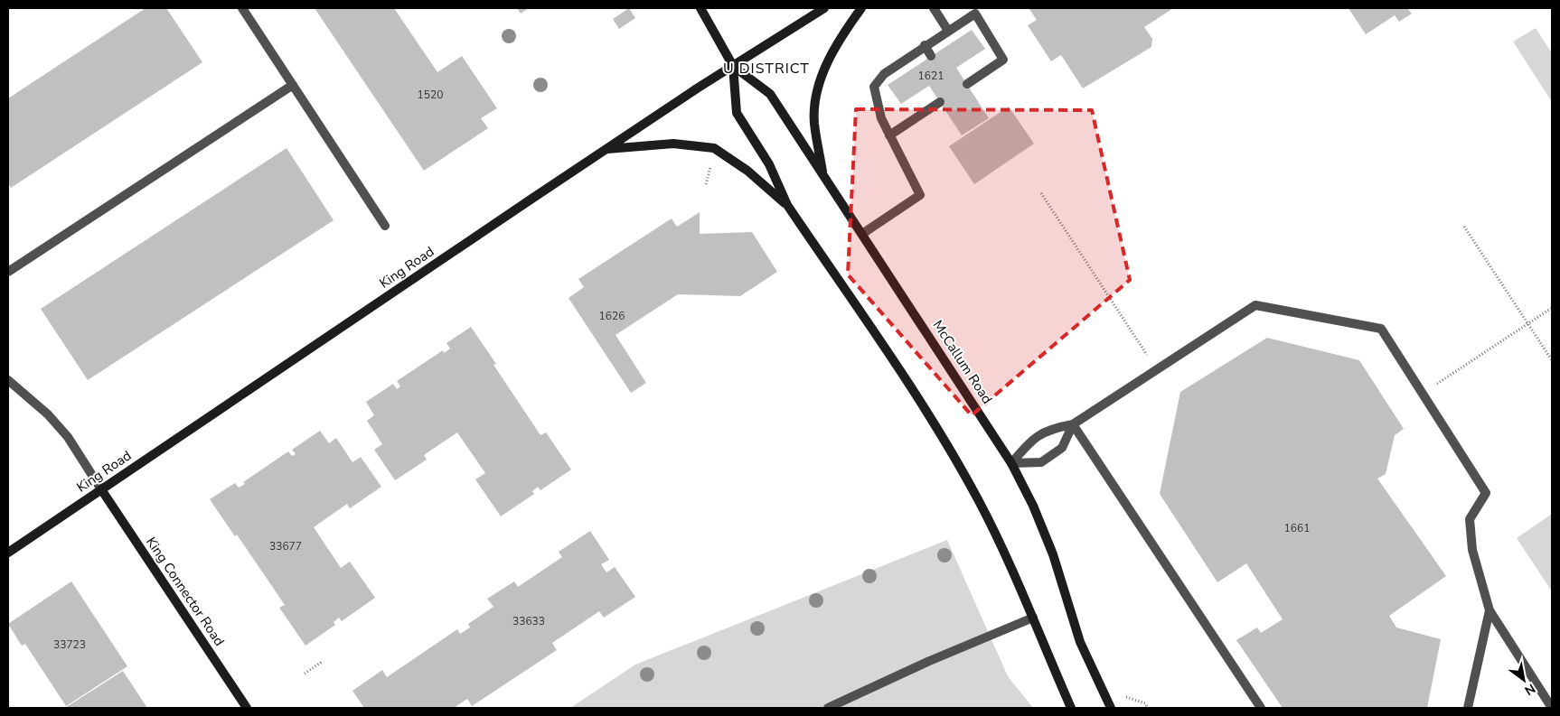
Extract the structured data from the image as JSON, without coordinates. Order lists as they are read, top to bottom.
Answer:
{
  "streets": {
    "main road": ["King Road", "McCallum Road", "King Connector Road"]
  },
  "crossings": [
    ["King Road", "McCallum Road"],
    ["King Road", "King Connector Road"]
  ],
  "districts": ["U DISTRICT"],
  "house_numbers": [
    "1621",
    "1520",
    "1626",
    "1661",
    "33677",
    "33633",
    "33723"
  ],
  "north": "bottom right"
}
